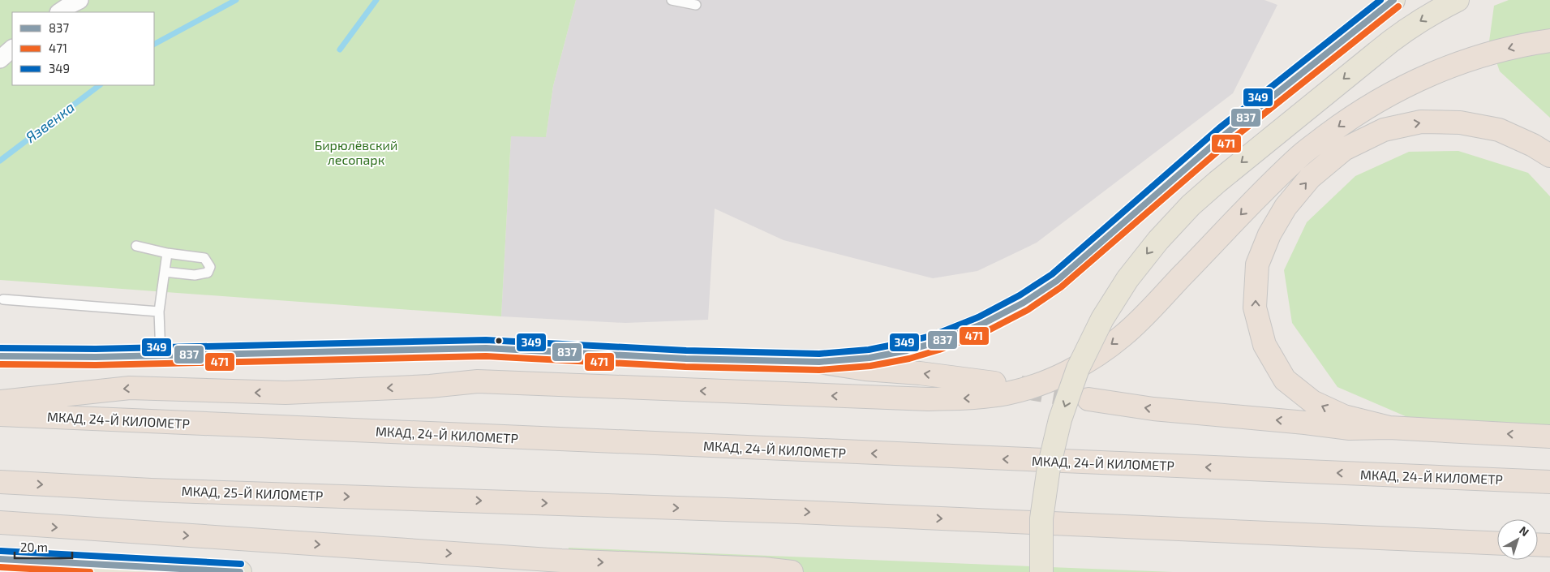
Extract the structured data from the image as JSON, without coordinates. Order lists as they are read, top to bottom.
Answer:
{
  "streets": {
    "highway": ["МКАД, 24-Й КИЛОМЕТР", "МКАД, 25-Й КИЛОМЕТР"]
  },
  "water": ["Язвенка"],
  "parks": ["Бирюлёвский лесопарк"],
  "lines": ["transit line 837", "transit line 349", "transit line 471"],
  "legend": ["837", "471", "349"],
  "scale_bar": "20 m",
  "north": "top right"
}
